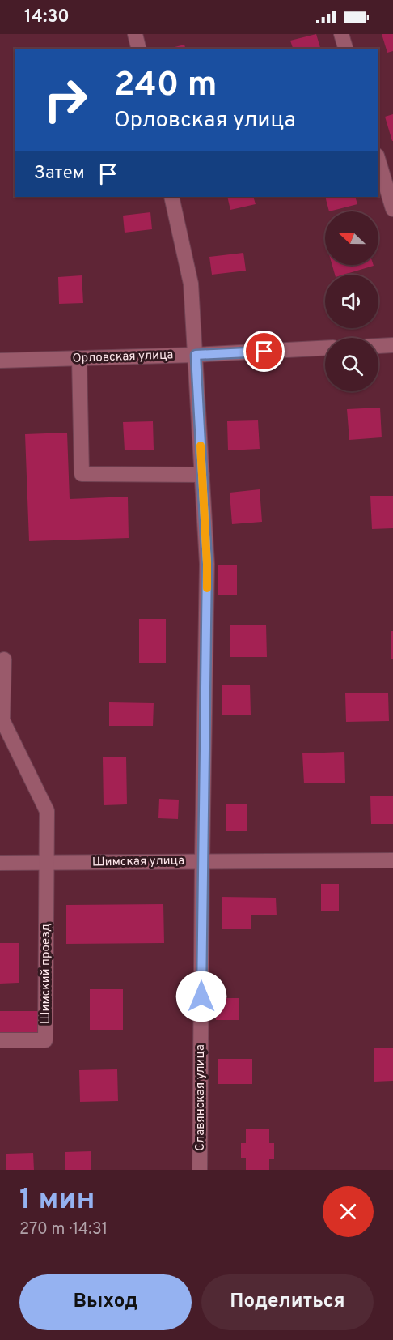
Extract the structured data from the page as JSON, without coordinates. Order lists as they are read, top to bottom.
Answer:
{
  "streets": {
    "street": [
      "Орловская улица",
      "Шимская улица",
      "Шимский проезд",
      "Славянская улица"
    ]
  },
  "crossings": [
    ["Орловская улица", "Славянская улица"],
    ["Шимская улица", "Шимский проезд"],
    ["Шимская улица", "Славянская улица"]
  ],
  "north": "left",
  "page": {
    "status": "14:30",
    "turn": ["240 m", "Орловская улица"],
    "then": "Затем",
    "heading": ["1 мин", "270 m · 14:31"],
    "buttons": ["Выход", "Поделиться"]
  }
}
